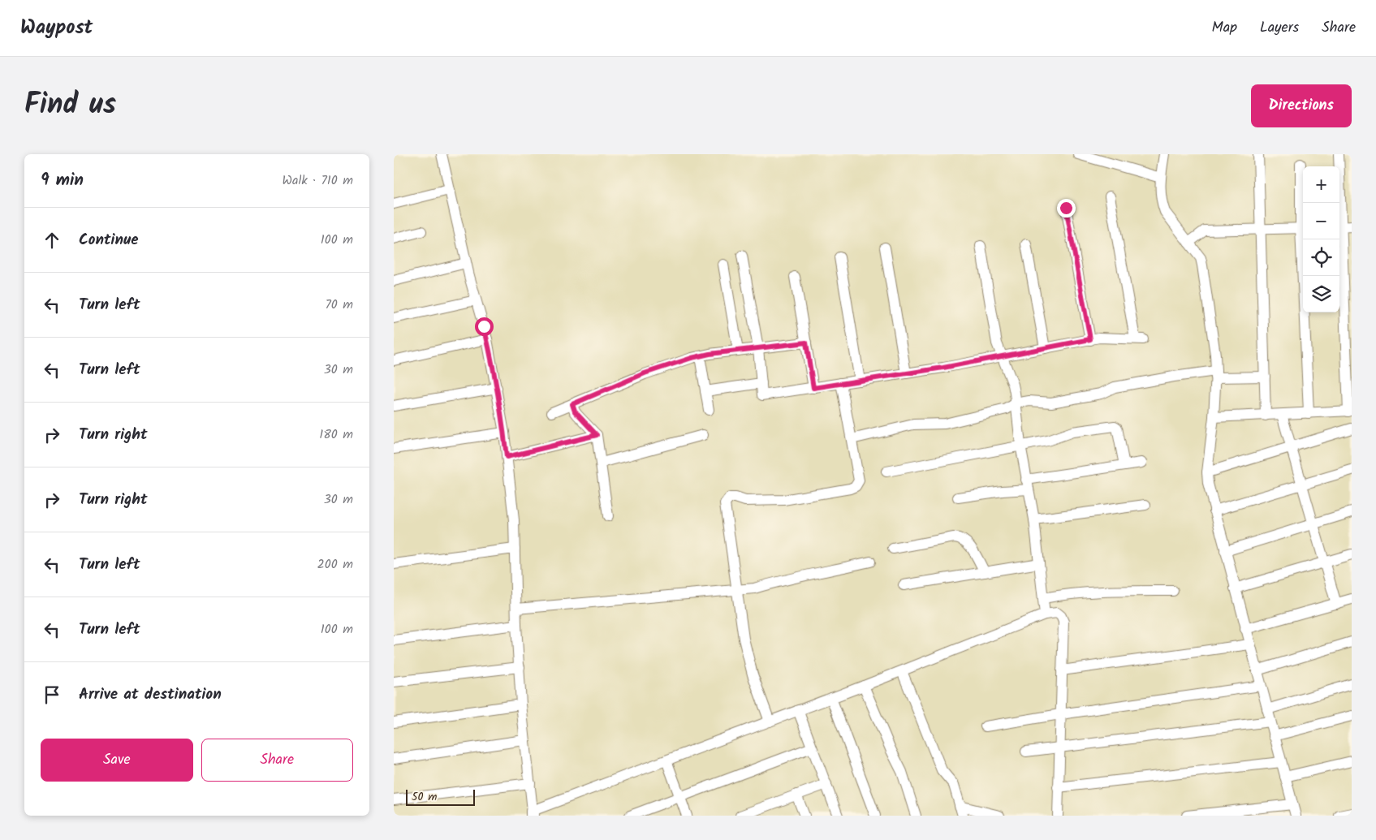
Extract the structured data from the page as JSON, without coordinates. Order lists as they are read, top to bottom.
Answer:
{
  "scale_bar": "50 m",
  "page": {
    "header": "Waypost",
    "nav": ["Map", "Layers", "Share"],
    "title": "Find us",
    "buttons": [
      "Directions",
      ["Save", "Share"]
    ],
    "heading": ["9 min", "Walk · 710 m"],
    "map_buttons": ["+", "−"],
    "list": [
      ["Continue", "100 m"],
      ["Turn left", "70 m"],
      ["Turn left", "30 m"],
      ["Turn right", "180 m"],
      ["Turn right", "30 m"],
      ["Turn left", "200 m"],
      ["Turn left", "100 m"],
      "Arrive at destination"
    ],
    "scale": "50 m"
  }
}
